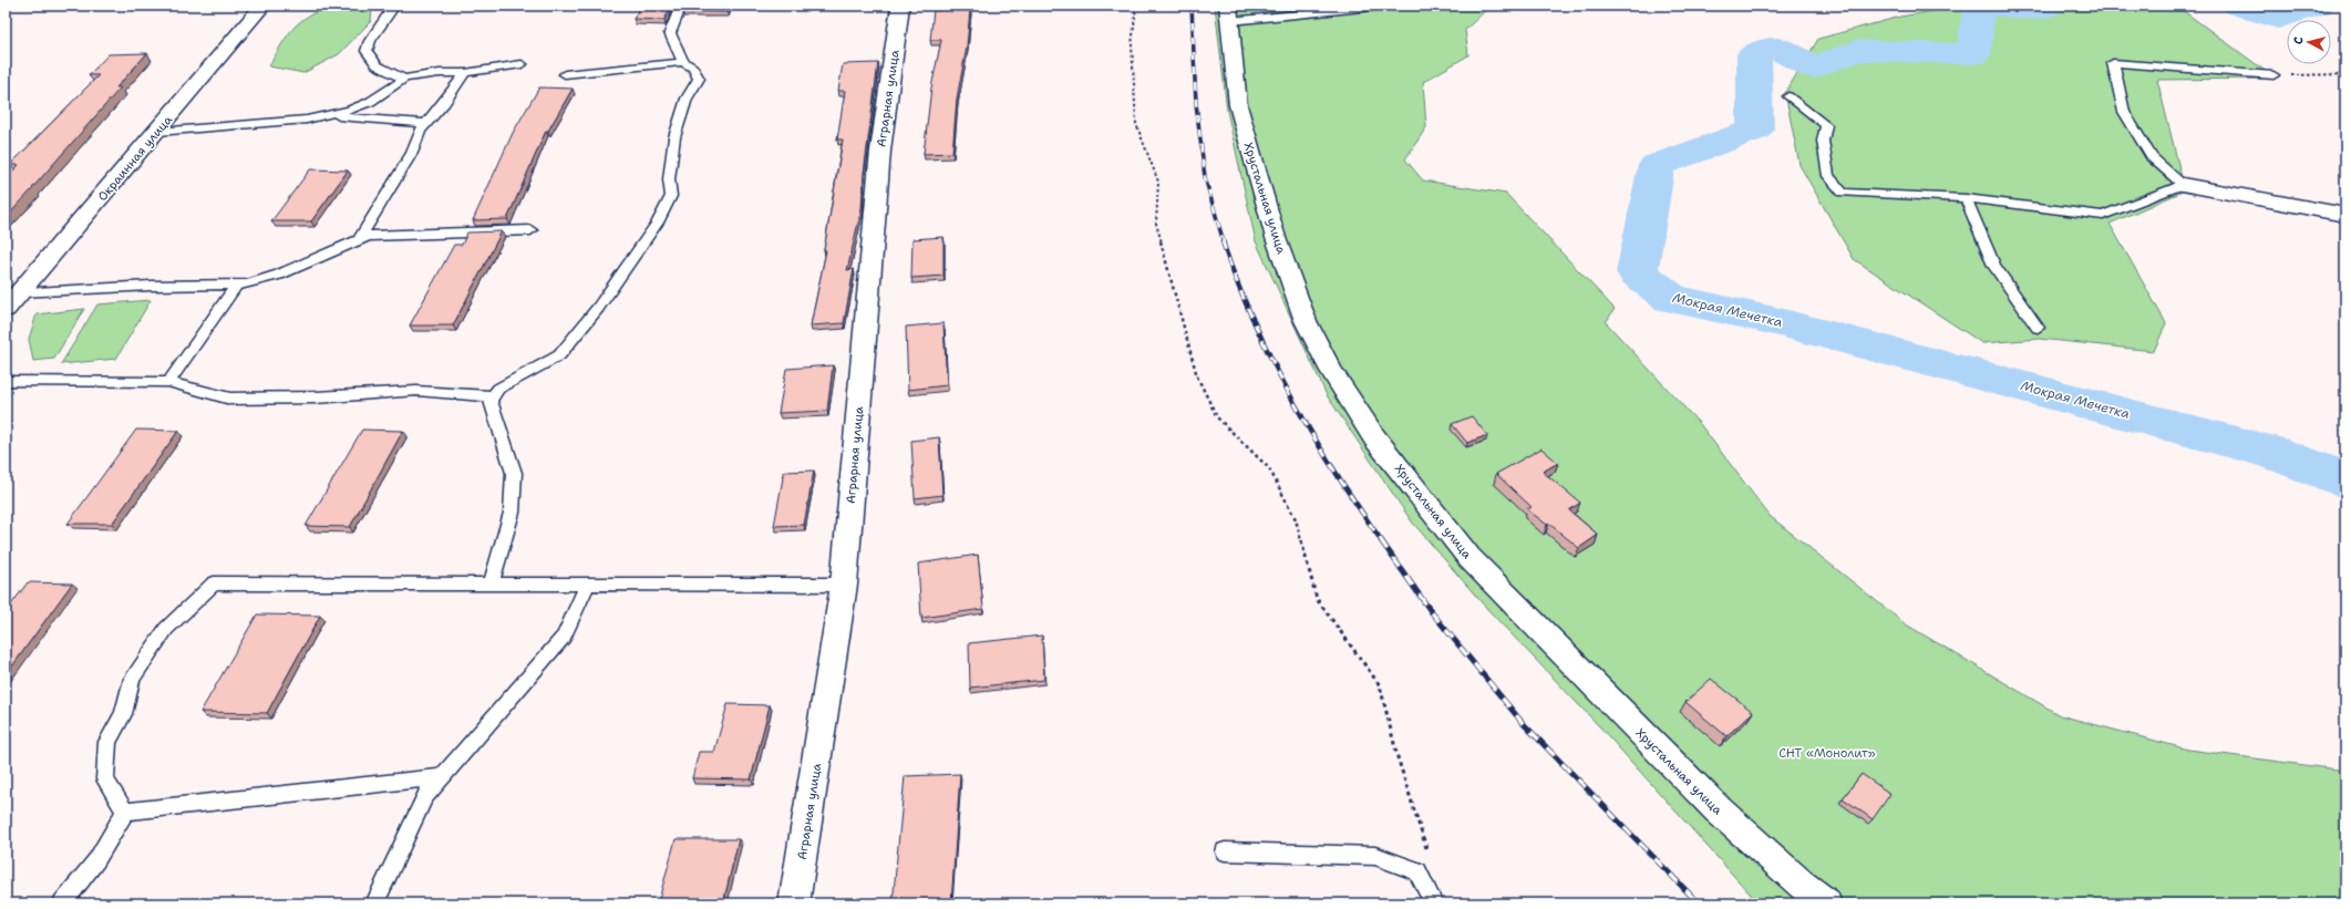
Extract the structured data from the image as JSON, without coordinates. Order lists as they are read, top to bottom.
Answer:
{
  "streets": {
    "street": ["Аграрная улица", "Окраинная улица", "Хрустальная улица"]
  },
  "water": ["Мокрая Мечетка"],
  "parks": ["СНТ «Монолит»"],
  "north": "left"
}
